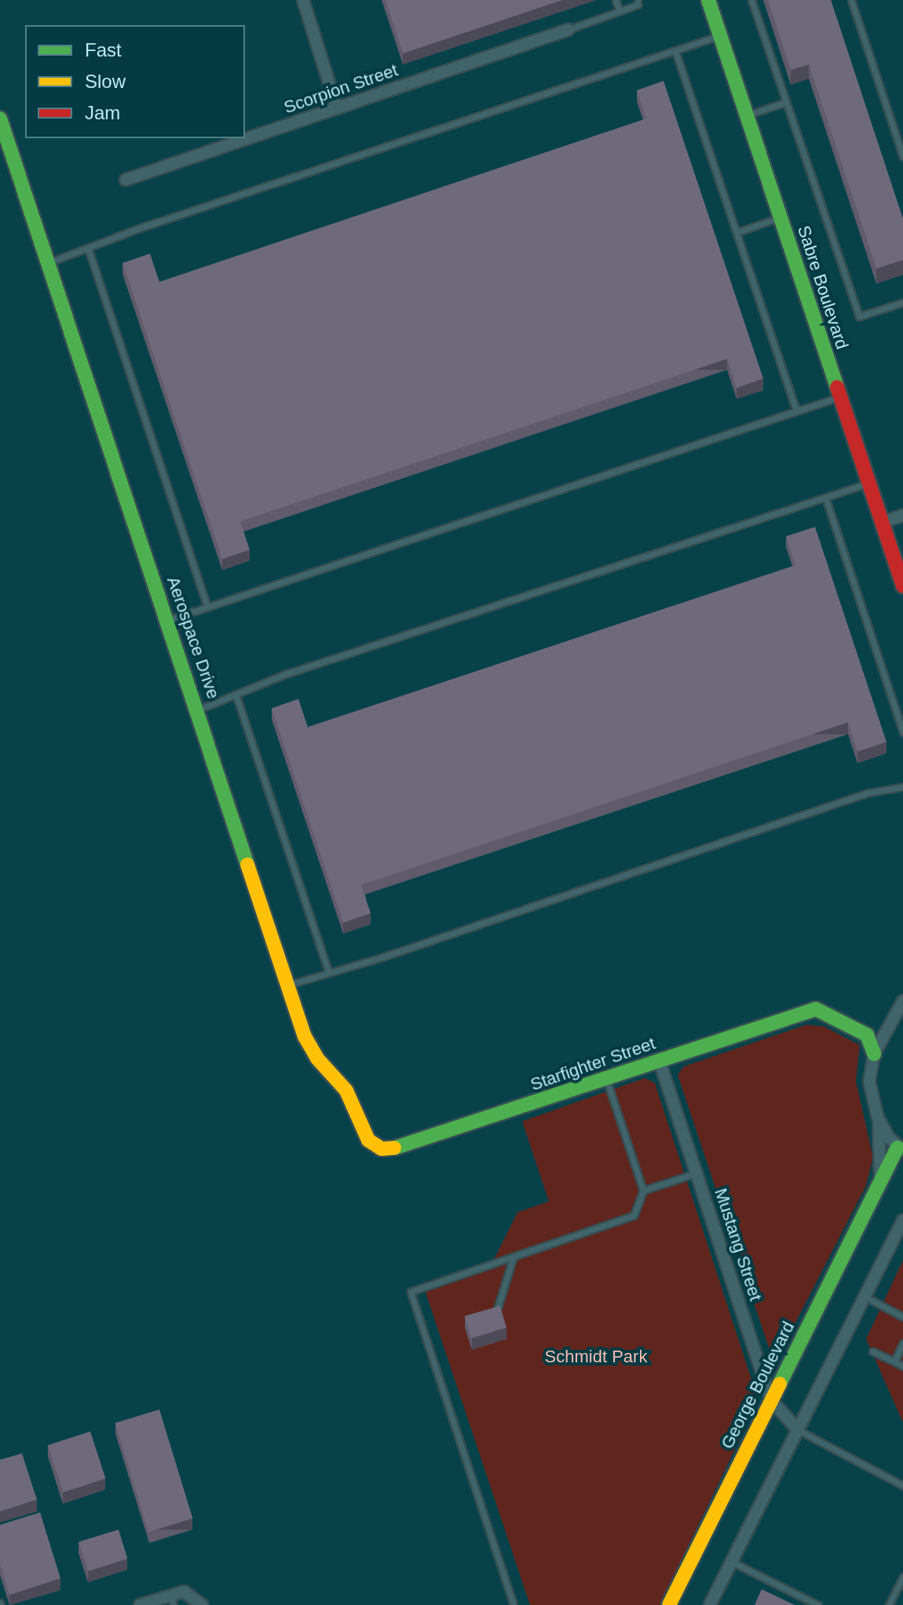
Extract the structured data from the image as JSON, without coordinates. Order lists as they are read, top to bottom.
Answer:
{
  "streets": {
    "street": [
      "Scorpion Street",
      "Sabre Boulevard",
      "Aerospace Drive",
      "Starfighter Street",
      "Mustang Street",
      "George Boulevard"
    ]
  },
  "crossings": [
    ["Aerospace Drive", "Starfighter Street"],
    ["Starfighter Street", "Mustang Street"],
    ["Starfighter Street", "George Boulevard"],
    ["Mustang Street", "George Boulevard"]
  ],
  "parks": ["Schmidt Park"],
  "legend": ["Fast", "Slow", "Jam"]
}
